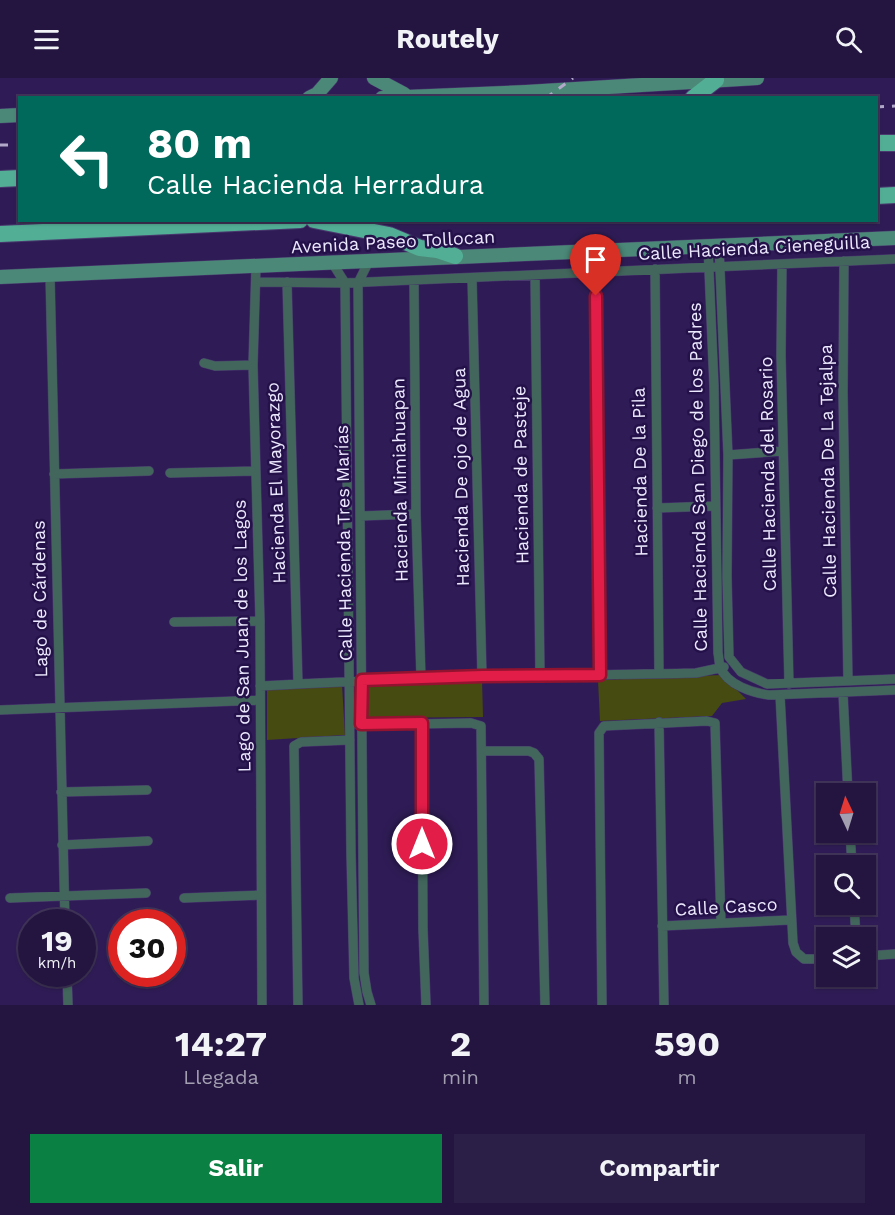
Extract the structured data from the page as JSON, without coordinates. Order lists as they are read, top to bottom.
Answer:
{
  "streets": {
    "main road": ["Avenida Paseo Tollocan"],
    "street": [
      "Calle Hacienda Cieneguilla",
      "Calle Hacienda De La Tejalpa",
      "Hacienda De la Pila",
      "Calle Hacienda del Rosario",
      "Hacienda de Pasteje",
      "Hacienda De ojo de Agua",
      "Calle Hacienda San Diego de los Padres",
      "Hacienda Mimiahuapan",
      "Hacienda El Mayorazgo",
      "Calle Hacienda Tres Marías",
      "Lago de Cárdenas",
      "Lago de San Juan de los Lagos",
      "Calle Casco"
    ]
  },
  "crossings": [
    ["Avenida Paseo Tollocan", "Calle Hacienda San Diego de los Padres"],
    ["Avenida Paseo Tollocan", "Calle Hacienda Tres Marías"],
    ["Avenida Paseo Tollocan", "Lago de Cárdenas"],
    ["Avenida Paseo Tollocan", "Lago de San Juan de los Lagos"],
    ["Calle Hacienda Cieneguilla", "Calle Hacienda De La Tejalpa"],
    ["Calle Hacienda Cieneguilla", "Hacienda De la Pila"],
    ["Calle Hacienda Cieneguilla", "Calle Hacienda del Rosario"],
    ["Calle Hacienda Cieneguilla", "Hacienda de Pasteje"],
    ["Calle Hacienda Cieneguilla", "Hacienda De ojo de Agua"],
    ["Calle Hacienda Cieneguilla", "Calle Hacienda San Diego de los Padres"],
    ["Calle Hacienda Cieneguilla", "Hacienda Mimiahuapan"],
    ["Calle Hacienda Cieneguilla", "Hacienda El Mayorazgo"],
    ["Calle Hacienda Cieneguilla", "Calle Hacienda Tres Marías"],
    ["Calle Hacienda Cieneguilla", "Lago de San Juan de los Lagos"],
    ["Calle Hacienda De La Tejalpa", "Calle Hacienda San Diego de los Padres"],
    ["Calle Hacienda del Rosario", "Calle Hacienda San Diego de los Padres"]
  ],
  "north": "top",
  "page": {
    "header": "Routely",
    "turn": ["80 m", "Calle Hacienda Herradura"],
    "speed": "19 km/h",
    "limit": "30",
    "eta": [
      "14:27",
      "Llegada",
      "2",
      "min",
      "590",
      "m"
    ],
    "buttons": ["Salir", "Compartir"]
  }
}
